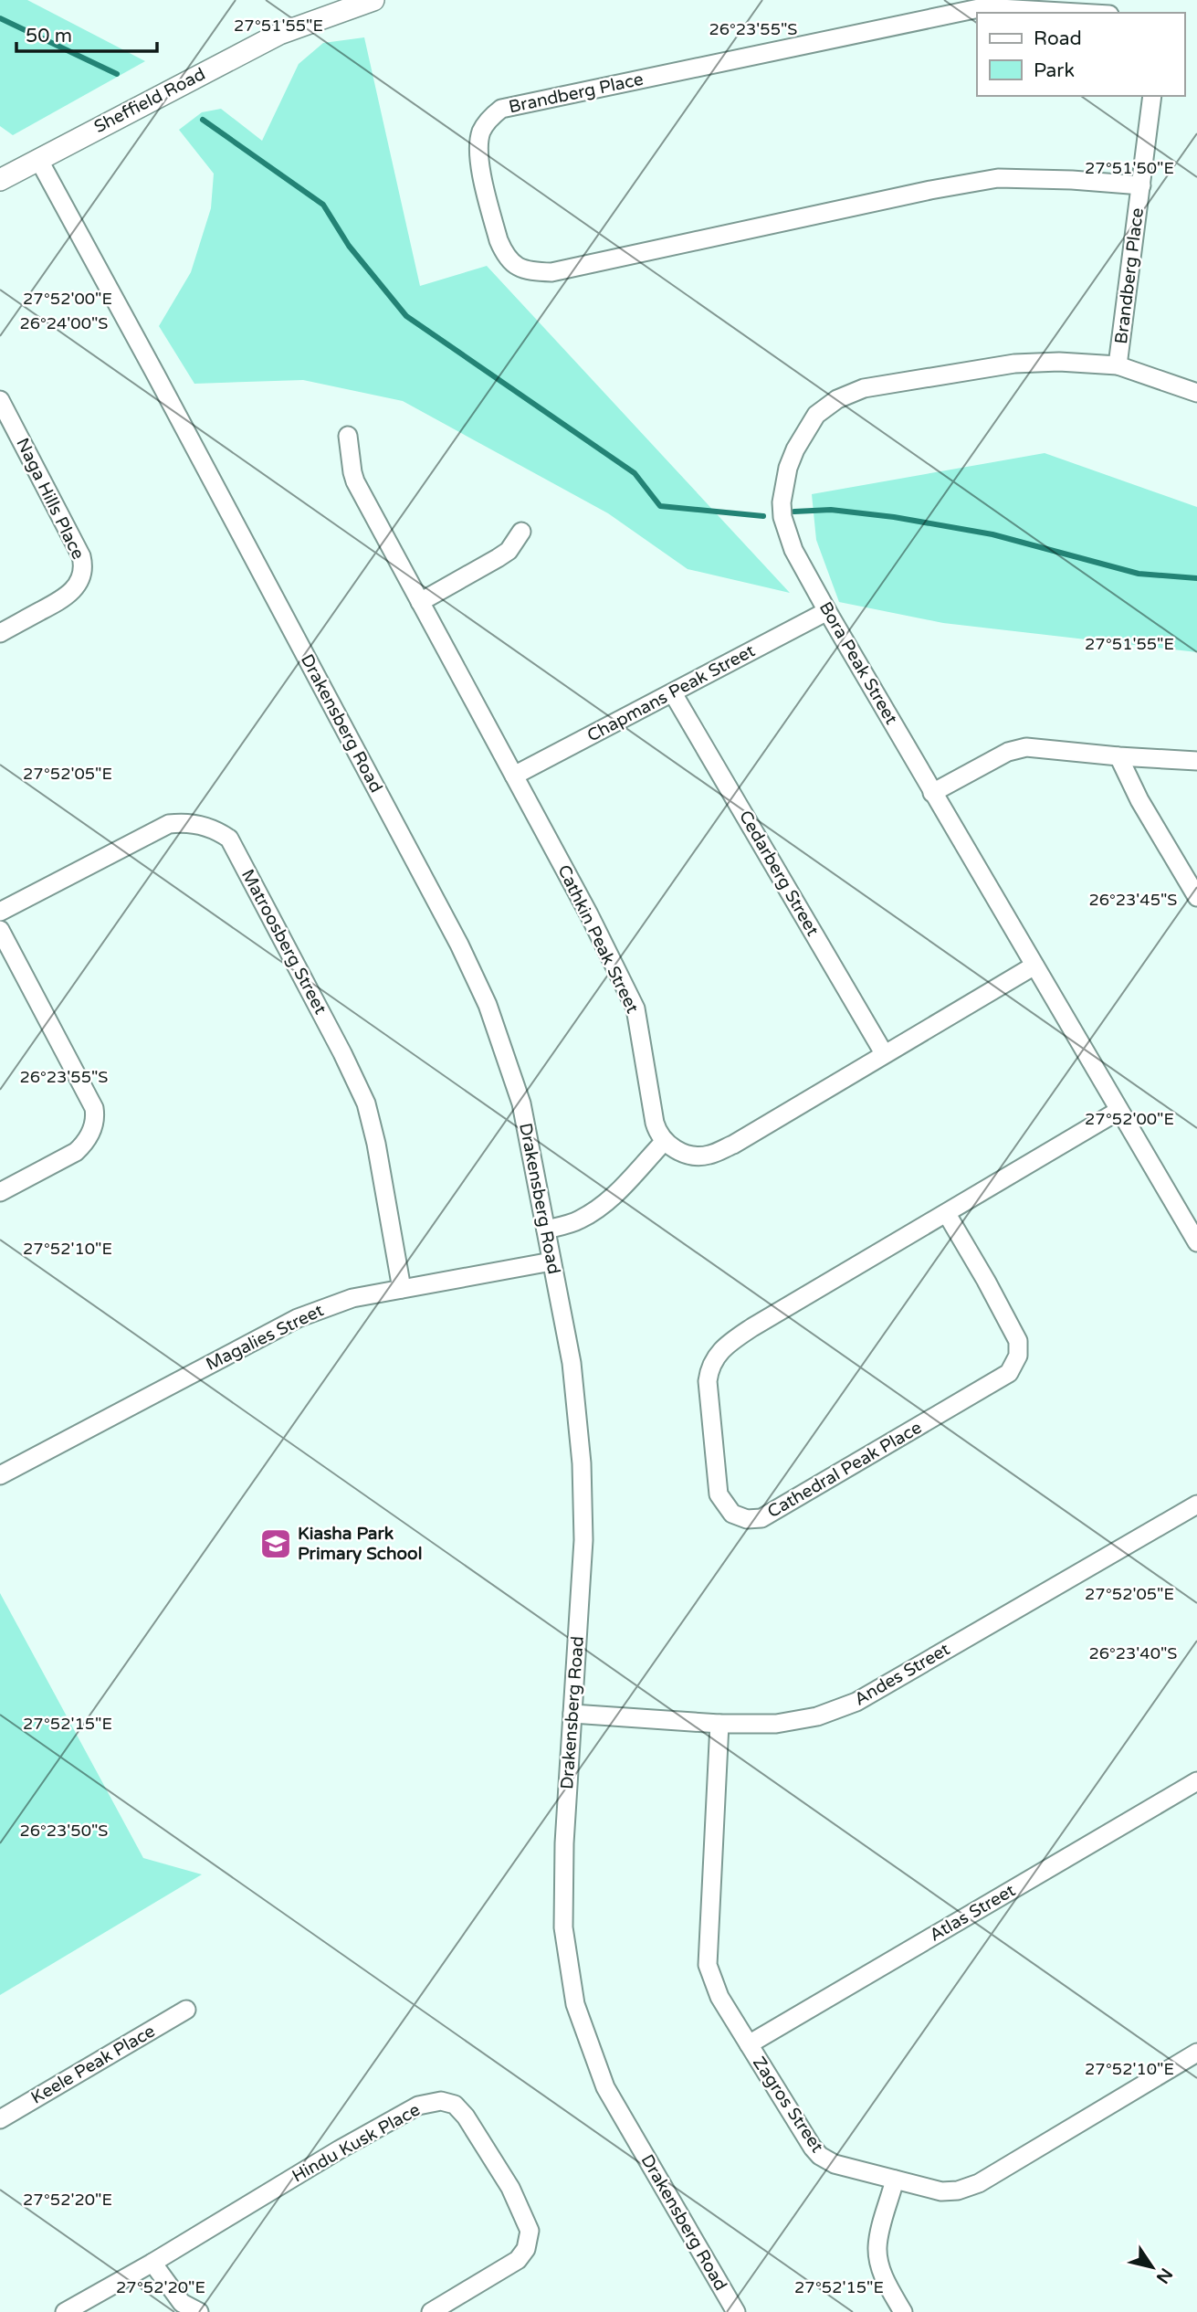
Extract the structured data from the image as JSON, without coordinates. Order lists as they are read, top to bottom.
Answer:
{
  "streets": {
    "street": [
      "Brandberg Place",
      "Sheffield Road",
      "Naga Hills Place",
      "Bora Peak Street",
      "Chapmans Peak Street",
      "Drakensberg Road",
      "Cedarberg Street",
      "Cathkin Peak Street",
      "Matroosberg Street",
      "Magalies Street",
      "Cathedral Peak Place",
      "Andes Street",
      "Atlas Street",
      "Keele Peak Place",
      "Zagros Street",
      "Hindu Kusk Place"
    ]
  },
  "crossings": [
    ["Brandberg Place", "Bora Peak Street"],
    ["Sheffield Road", "Drakensberg Road"],
    ["Bora Peak Street", "Chapmans Peak Street"],
    ["Bora Peak Street", "Cathedral Peak Place"],
    ["Chapmans Peak Street", "Cedarberg Street"],
    ["Chapmans Peak Street", "Cathkin Peak Street"],
    ["Drakensberg Road", "Magalies Street"],
    ["Drakensberg Road", "Andes Street"],
    ["Matroosberg Street", "Magalies Street"],
    ["Andes Street", "Zagros Street"],
    ["Atlas Street", "Zagros Street"]
  ],
  "places": {
    "school or university": ["Kiasha Park Primary School"]
  },
  "legend": ["Road", "Park"],
  "scale_bar": "50 m",
  "north": "bottom right",
  "coordinates": [
    "27°51'55\"E",
    "26°23'55\"S",
    "27°51'50\"E",
    "27°52'00\"E",
    "26°24'00\"S",
    "27°52'05\"E",
    "26°23'45\"S",
    "27°52'10\"E",
    "26°23'40\"S",
    "27°52'15\"E",
    "26°23'50\"S",
    "27°52'20\"E"
  ]
}
